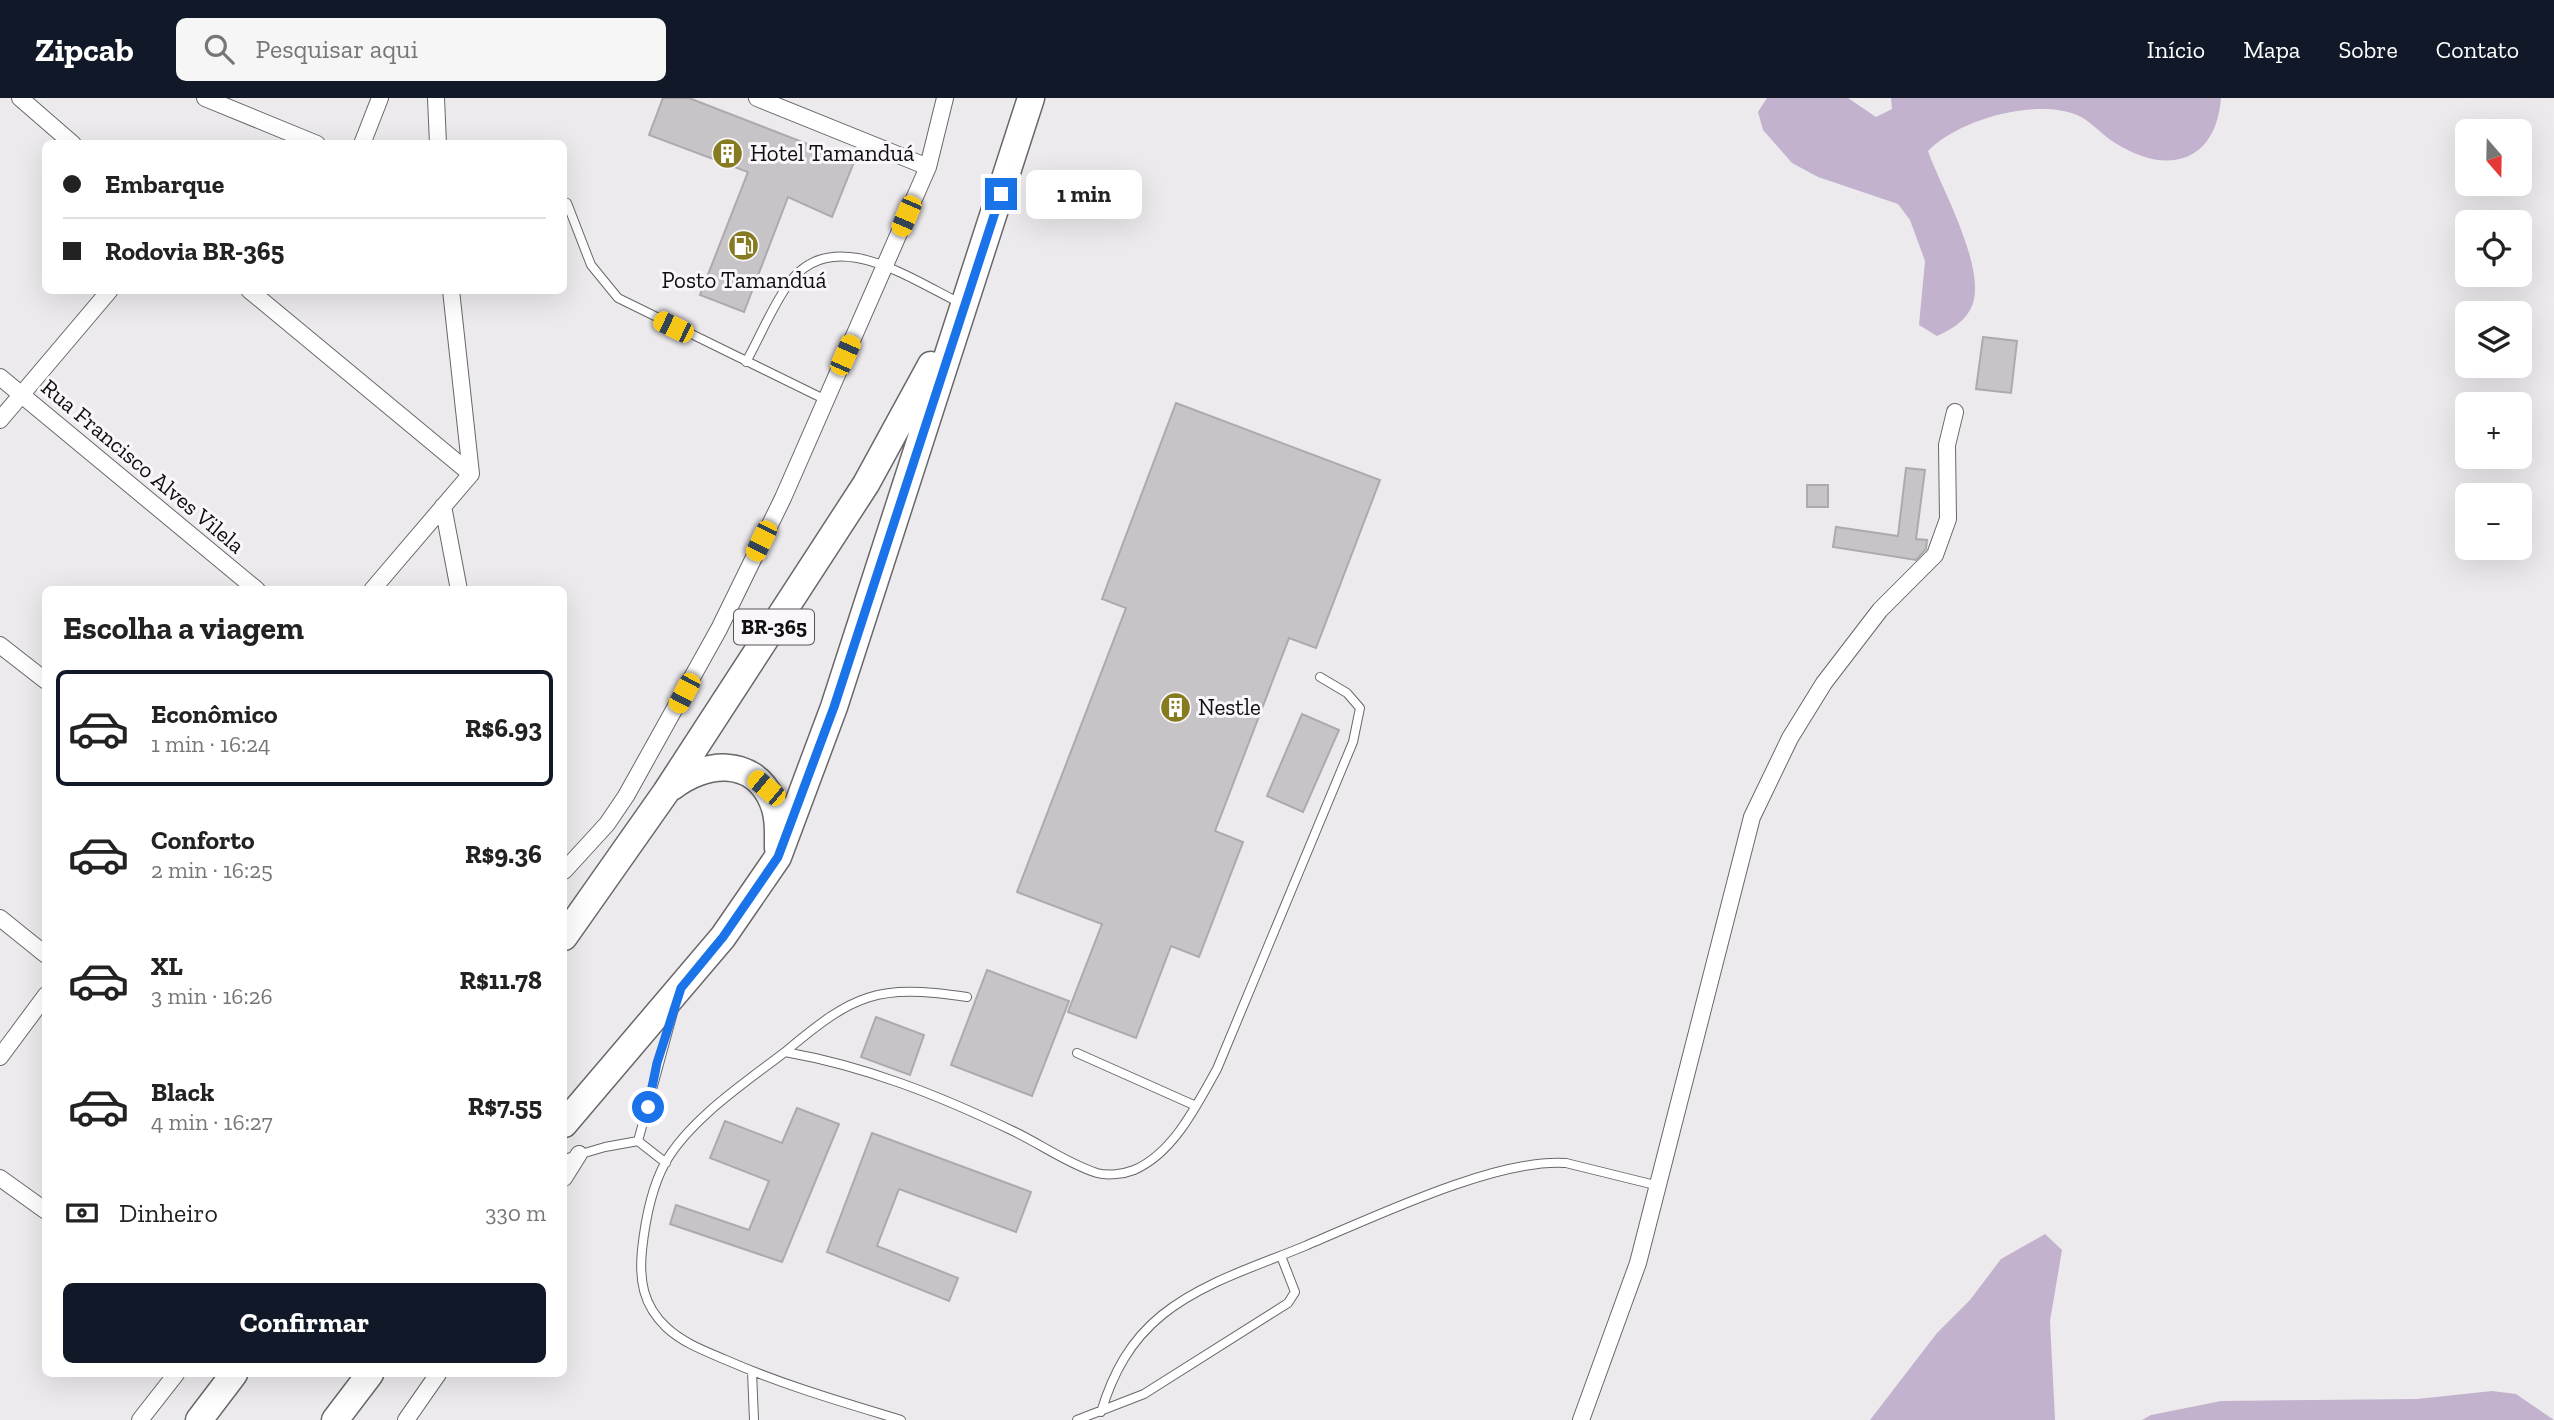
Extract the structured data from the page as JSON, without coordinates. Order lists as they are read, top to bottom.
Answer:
{
  "streets": {
    "main road": ["BR-365"],
    "street": ["Rua Francisco Alves Vilela"]
  },
  "places": {
    "building": ["Hotel Tamanduá", "Nestle"],
    "fuel station": ["Posto Tamanduá"]
  },
  "north": "bottom",
  "page": {
    "header": "Zipcab",
    "search": "Pesquisar aqui",
    "nav": [
      "Início",
      "Mapa",
      "Sobre",
      "Contato"
    ],
    "map_buttons": ["+", "−"],
    "banner": ["Embarque", "Rodovia BR-365"],
    "bubble": "1 min",
    "heading": "Escolha a viagem",
    "list": [
      {
        "name": "Econômico",
        "note": "1 min · 16:24",
        "value": "R$6.93"
      },
      {
        "name": "Conforto",
        "note": "2 min · 16:25",
        "value": "R$9.36"
      },
      {
        "name": "XL",
        "note": "3 min · 16:26",
        "value": "R$11.78"
      },
      {
        "name": "Black",
        "note": "4 min · 16:27",
        "value": "R$7.55"
      }
    ],
    "pay": ["Dinheiro", "330 m"],
    "buttons": "Confirmar"
  }
}
